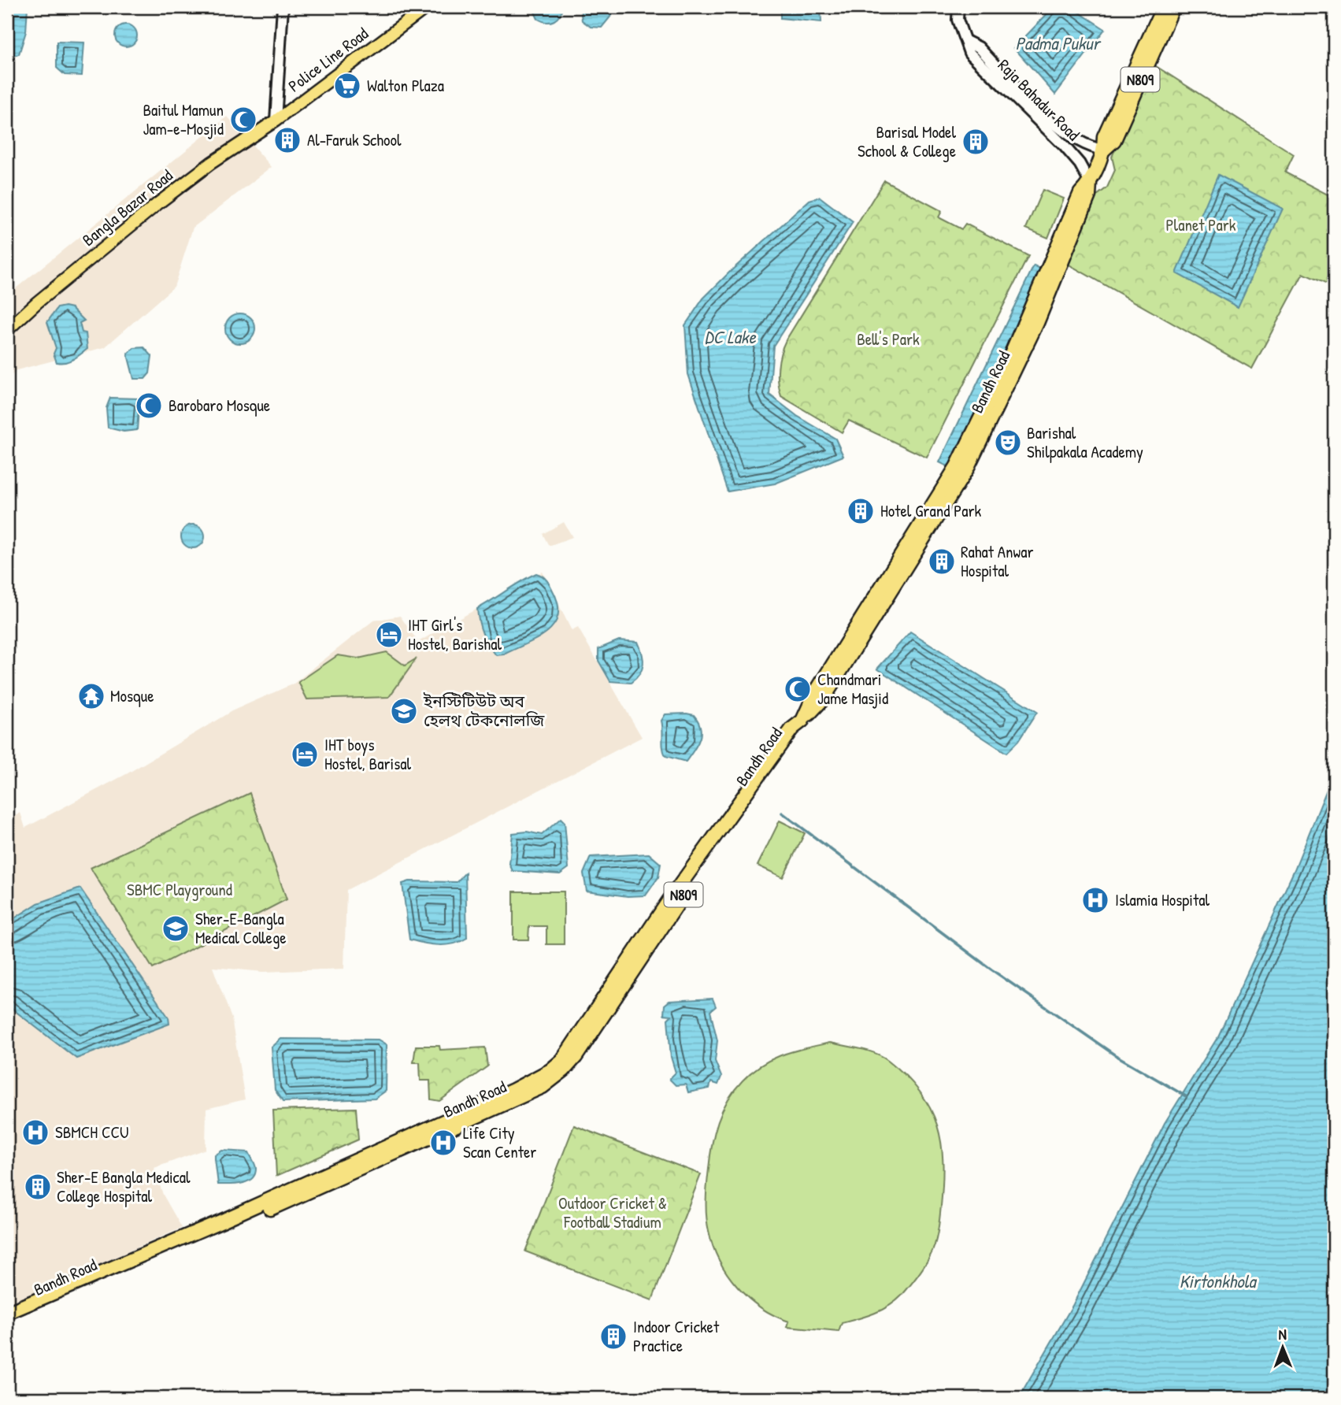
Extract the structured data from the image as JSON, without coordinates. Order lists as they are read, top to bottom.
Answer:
{
  "streets": {
    "highway": ["N809", "Bandh Road"],
    "main road": ["Police Line Road", "Raja Bahadur Road", "Bangla Bazar Road"]
  },
  "crossings": [
    ["Police Line Road", "Bangla Bazar Road"],
    ["Raja Bahadur Road", "Bandh Road"]
  ],
  "water": ["Padma Pukur", "DC Lake", "Kirtonkhola"],
  "parks": [
    "Planet Park",
    "Bell's Park",
    "SBMC Playground",
    "Outdoor Cricket & Football Stadium"
  ],
  "places": {
    "supermarket": ["Walton Plaza"],
    "mosque": ["Baitul Mamun Jam-e-Mosjid", "Barobaro Mosque", "Chandmari Jame Masjid"],
    "building": [
      "Al-Faruk School",
      "Barisal Model School & College",
      "Hotel Grand Park",
      "Rahat Anwar Hospital",
      "Sher-E Bangla Medical College Hospital",
      "Indoor Cricket Practice"
    ],
    "theatre": ["Barishal Shilpakala Academy"],
    "hotel": ["IHT Girl's Hostel, Barishal", "IHT boys Hostel, Barisal"],
    "temple": ["Mosque"],
    "school or university": ["ইনস্টিটিউট অব হেলথ টেকনোলজি", "Sher-E-Bangla Medical College"],
    "hospital": ["Islamia Hospital", "SBMCH CCU", "Life City Scan Center"]
  },
  "north": "top"
}
